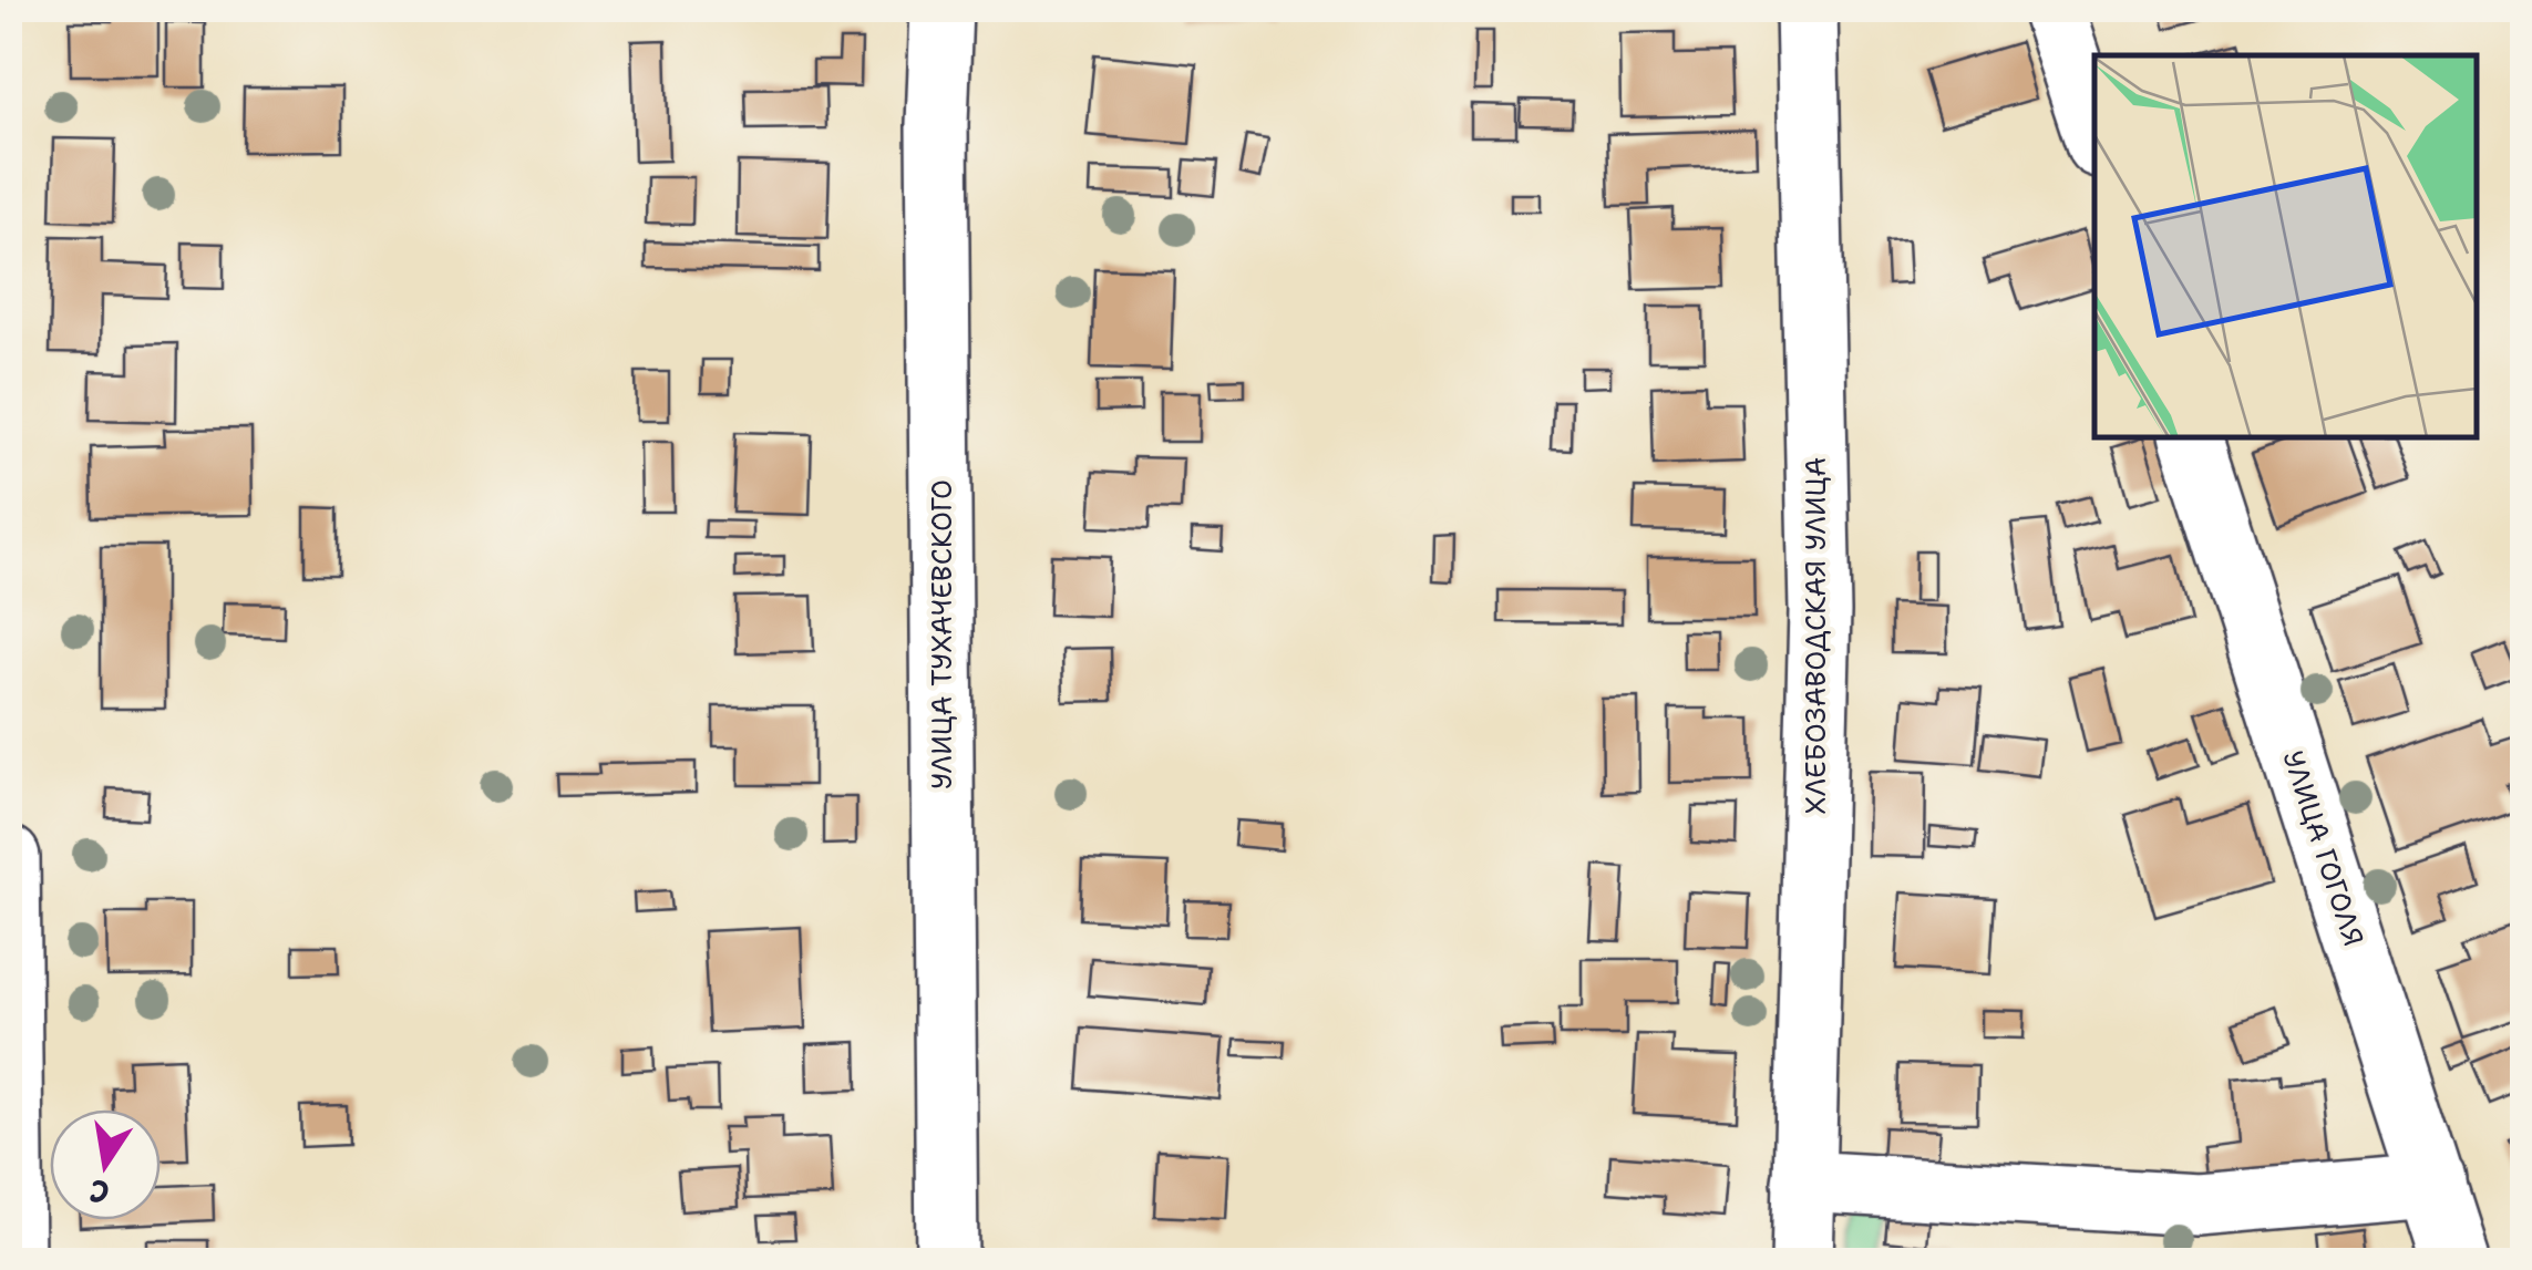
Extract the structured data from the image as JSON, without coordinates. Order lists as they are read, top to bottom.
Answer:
{
  "streets": {
    "street": ["УЛИЦА ТУХАЧЕВСКОГО", "ХЛЕБОЗАВОДСКАЯ УЛИЦА", "УЛИЦА ГОГОЛЯ"]
  },
  "north": "bottom"
}
